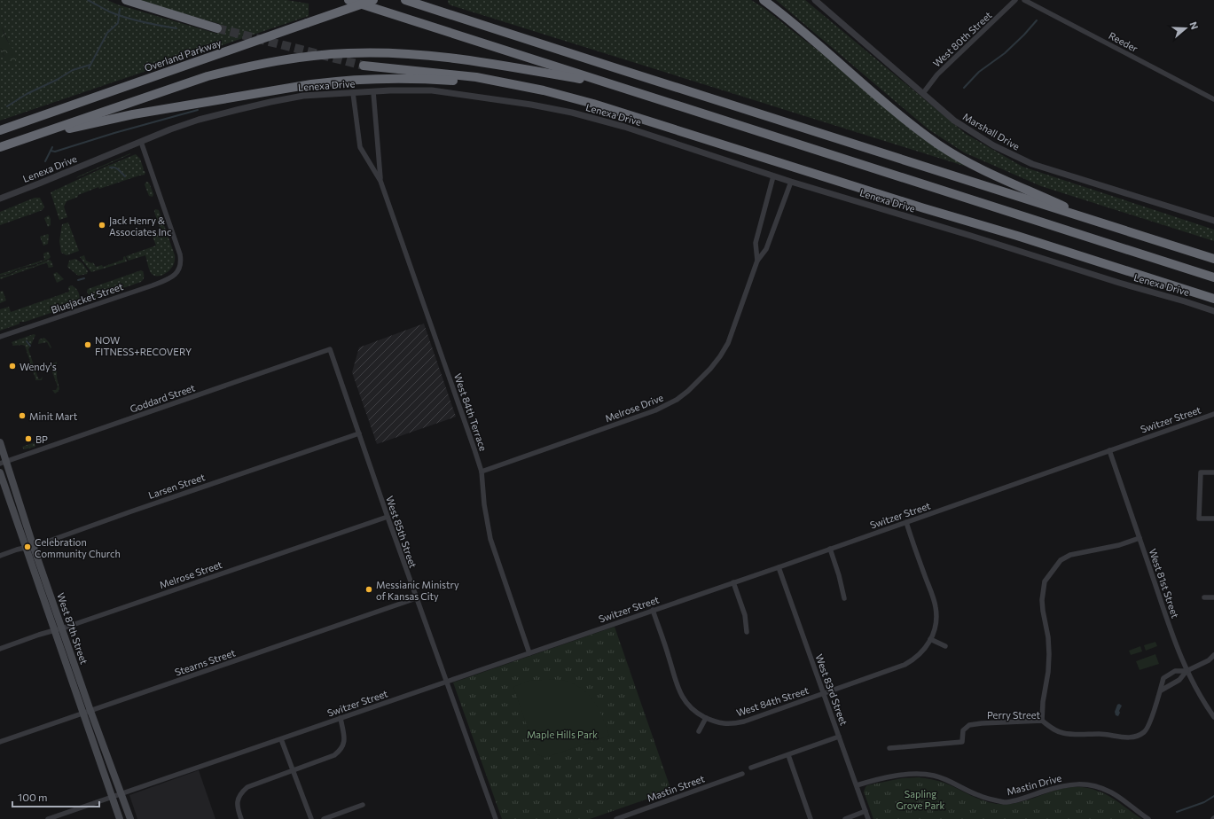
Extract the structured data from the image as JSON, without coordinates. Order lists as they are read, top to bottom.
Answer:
{
  "streets": {
    "highway": ["Overland Parkway"],
    "main road": ["West 87th Street"],
    "street": [
      "West 80th Street",
      "Reeder",
      "Lenexa Drive",
      "Marshall Drive",
      "Bluejacket Street",
      "Goddard Street",
      "Melrose Drive",
      "West 84th Terrace",
      "Switzer Street",
      "Larsen Street",
      "West 85th Street",
      "Melrose Street",
      "West 81st Street",
      "Stearns Street",
      "West 83rd Street",
      "West 84th Street",
      "Perry Street",
      "Mastin Drive",
      "Mastin Street"
    ]
  },
  "crossings": [
    ["West 80th Street", "Marshall Drive"],
    ["Lenexa Drive", "Bluejacket Street"],
    ["Lenexa Drive", "Melrose Drive"],
    ["Lenexa Drive", "West 84th Terrace"],
    ["Goddard Street", "West 85th Street"],
    ["Goddard Street", "West 87th Street"],
    ["Melrose Drive", "West 84th Terrace"],
    ["West 84th Terrace", "Switzer Street"],
    ["Switzer Street", "West 85th Street"],
    ["Switzer Street", "West 81st Street"],
    ["Switzer Street", "West 87th Street"],
    ["Switzer Street", "West 83rd Street"],
    ["Switzer Street", "West 84th Street"],
    ["Larsen Street", "West 85th Street"],
    ["Larsen Street", "West 87th Street"],
    ["West 85th Street", "Melrose Street"],
    ["West 85th Street", "Stearns Street"],
    ["Melrose Street", "West 87th Street"],
    ["West 81st Street", "Perry Street"],
    ["West 87th Street", "Stearns Street"],
    ["West 83rd Street", "West 84th Street"],
    ["West 83rd Street", "Mastin Drive"]
  ],
  "parks": ["Maple Hills Park", "Sapling Grove Park"],
  "places": [
    "Jack Henry & Associates Inc",
    "NOW FITNESS+RECOVERY",
    "Wendy's",
    "Minit Mart",
    "BP",
    "Celebration Community Church",
    "Messianic Ministry of Kansas City"
  ],
  "scale_bar": "100 m",
  "north": "right"
}
